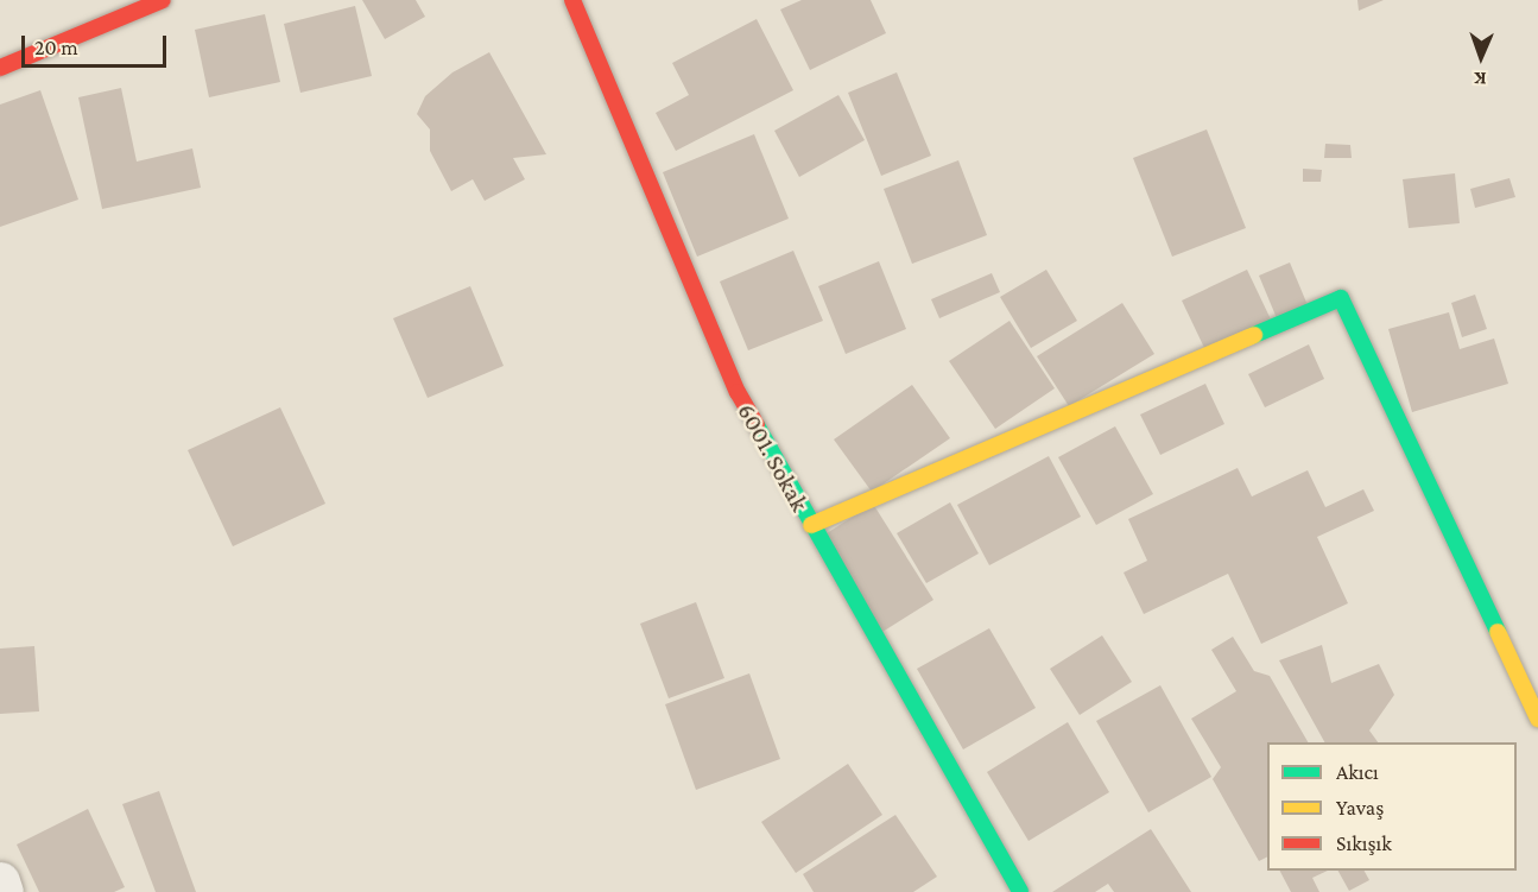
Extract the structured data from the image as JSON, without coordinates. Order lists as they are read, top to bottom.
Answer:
{
  "streets": {
    "street": ["6001. Sokak"]
  },
  "legend": ["Akıcı", "Yavaş", "Sıkışık"],
  "scale_bar": "20 m",
  "north": "bottom"
}
